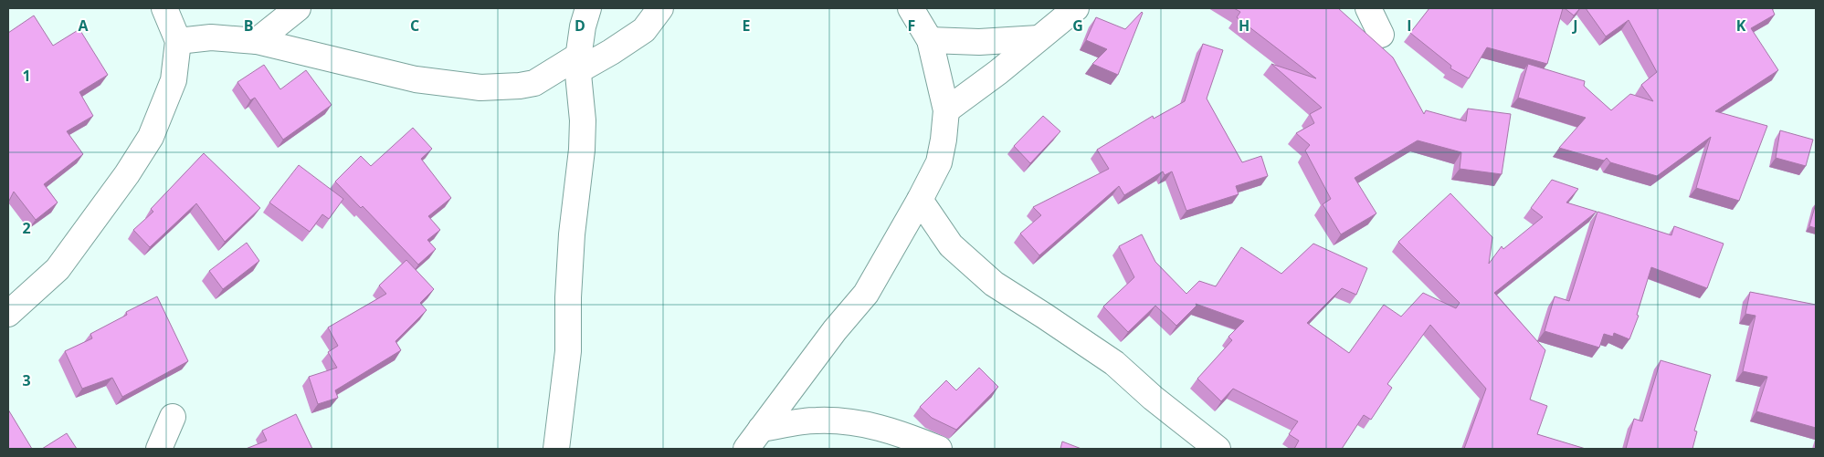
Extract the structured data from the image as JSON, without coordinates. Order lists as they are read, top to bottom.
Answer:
{
  "grid": {
    "columns": [
      "A",
      "B",
      "C",
      "D",
      "E",
      "F",
      "G",
      "H",
      "I",
      "J",
      "K"
    ],
    "rows": ["1", "2", "3"]
  }
}
